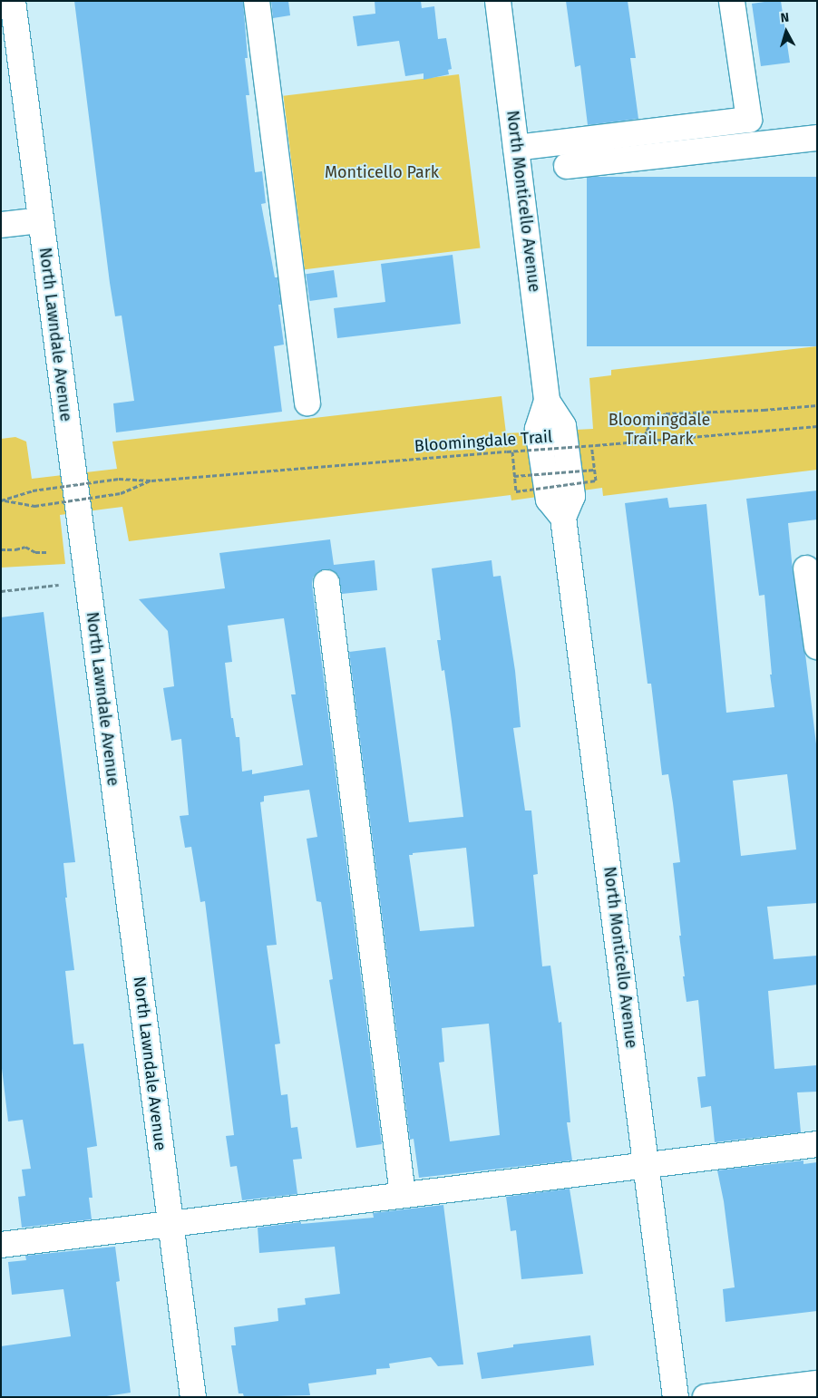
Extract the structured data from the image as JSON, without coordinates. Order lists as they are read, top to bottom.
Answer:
{
  "streets": {
    "street": ["North Monticello Avenue", "North Lawndale Avenue"],
    "path": ["Bloomingdale Trail"]
  },
  "parks": ["Monticello Park", "Bloomingdale Trail Park"],
  "north": "top"
}
